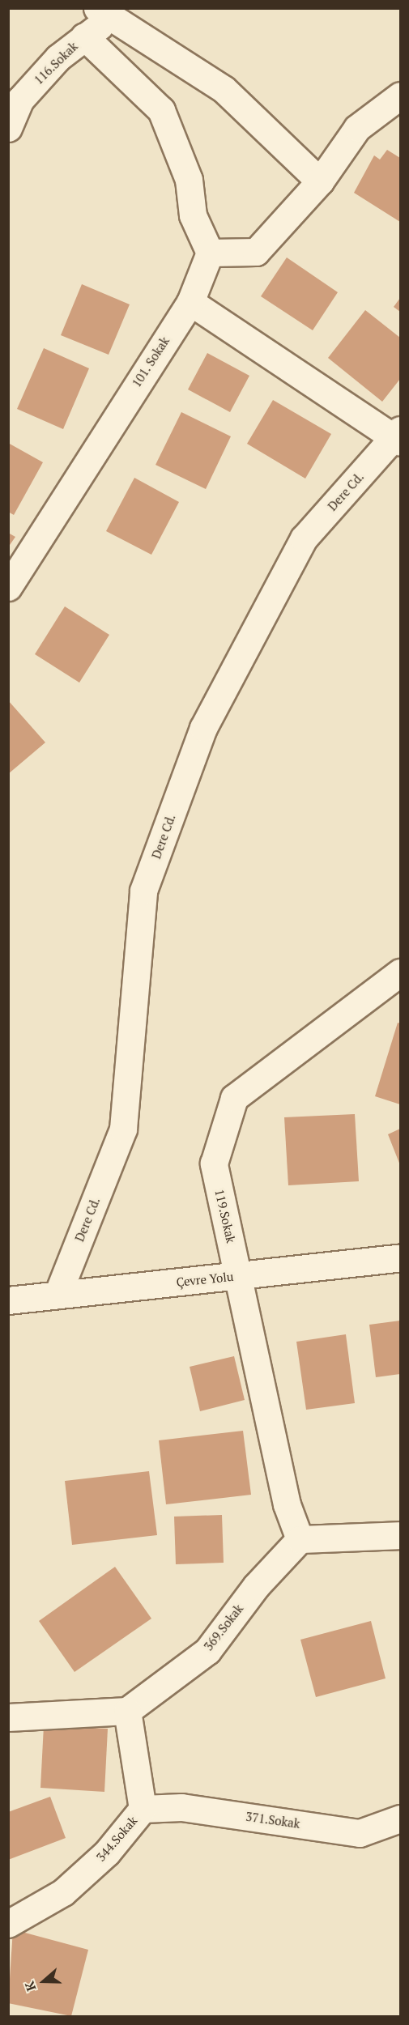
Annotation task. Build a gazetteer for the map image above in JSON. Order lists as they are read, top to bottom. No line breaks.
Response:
{"streets":{"street":["116.Sokak","101. Sokak","Dere Cd.","119.Sokak","Çevre Yolu","369.Sokak","371.Sokak","344.Sokak"]},"crossings":[["Dere Cd.","Çevre Yolu"],["119.Sokak","Çevre Yolu"],["119.Sokak","369.Sokak"],["369.Sokak","344.Sokak"],["371.Sokak","344.Sokak"]],"north":"left"}
